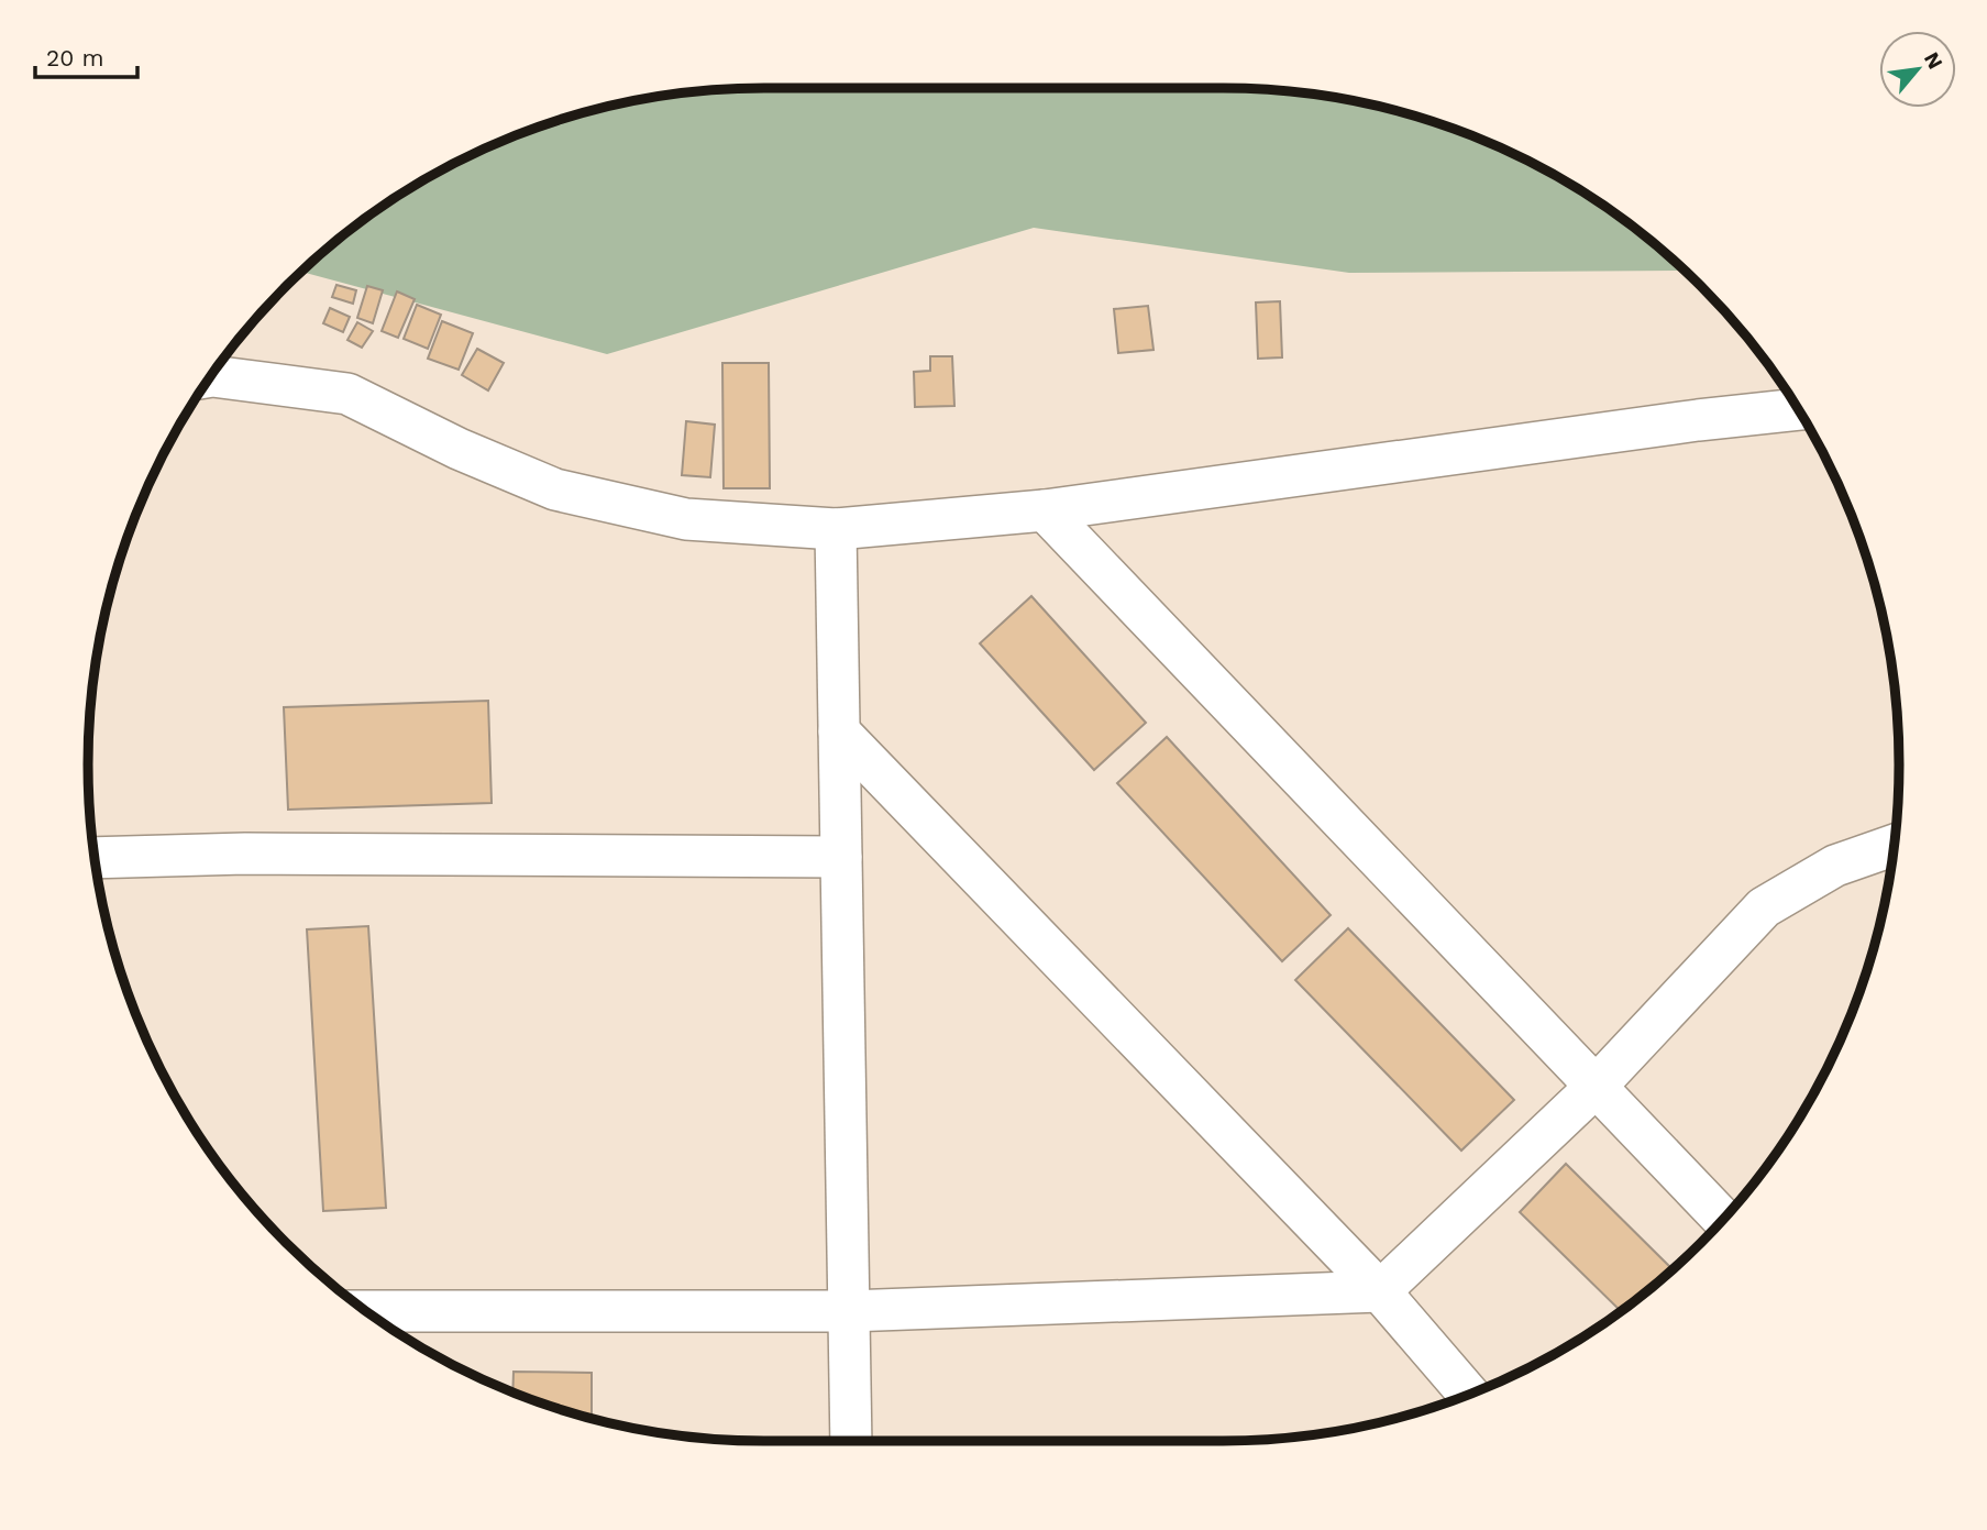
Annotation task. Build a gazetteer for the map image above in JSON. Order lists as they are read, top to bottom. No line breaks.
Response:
{"scale_bar":"20 m","north":"top right"}
